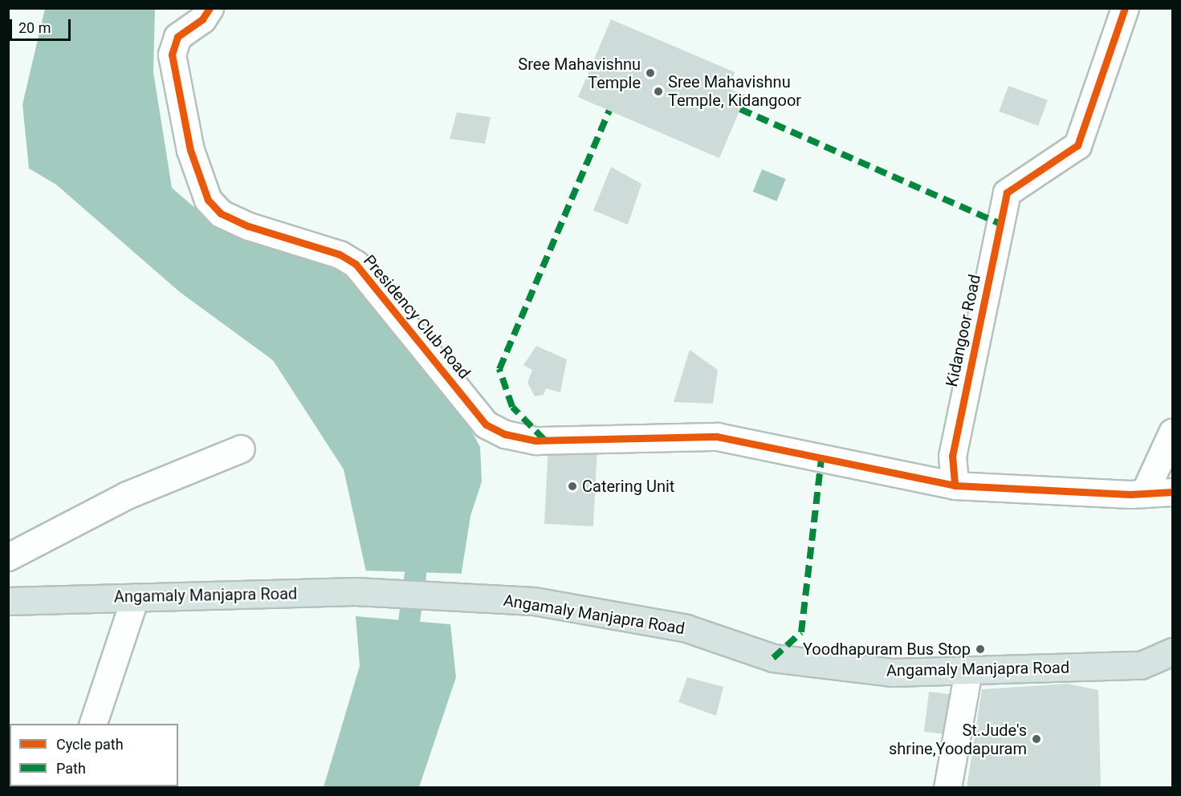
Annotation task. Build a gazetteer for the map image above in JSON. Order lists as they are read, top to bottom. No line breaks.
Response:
{"streets":{"main road":["Angamaly Manjapra Road"],"street":["Presidency Club Road","Kidangoor Road"]},"crossings":[["Presidency Club Road","Kidangoor Road"]],"places":["Sree Mahavishnu Temple","Sree Mahavishnu Temple, Kidangoor","Catering Unit","Yoodhapuram Bus Stop","St.Jude's shrine,Yoodapuram"],"legend":["Cycle path","Path"],"scale_bar":"20 m"}
